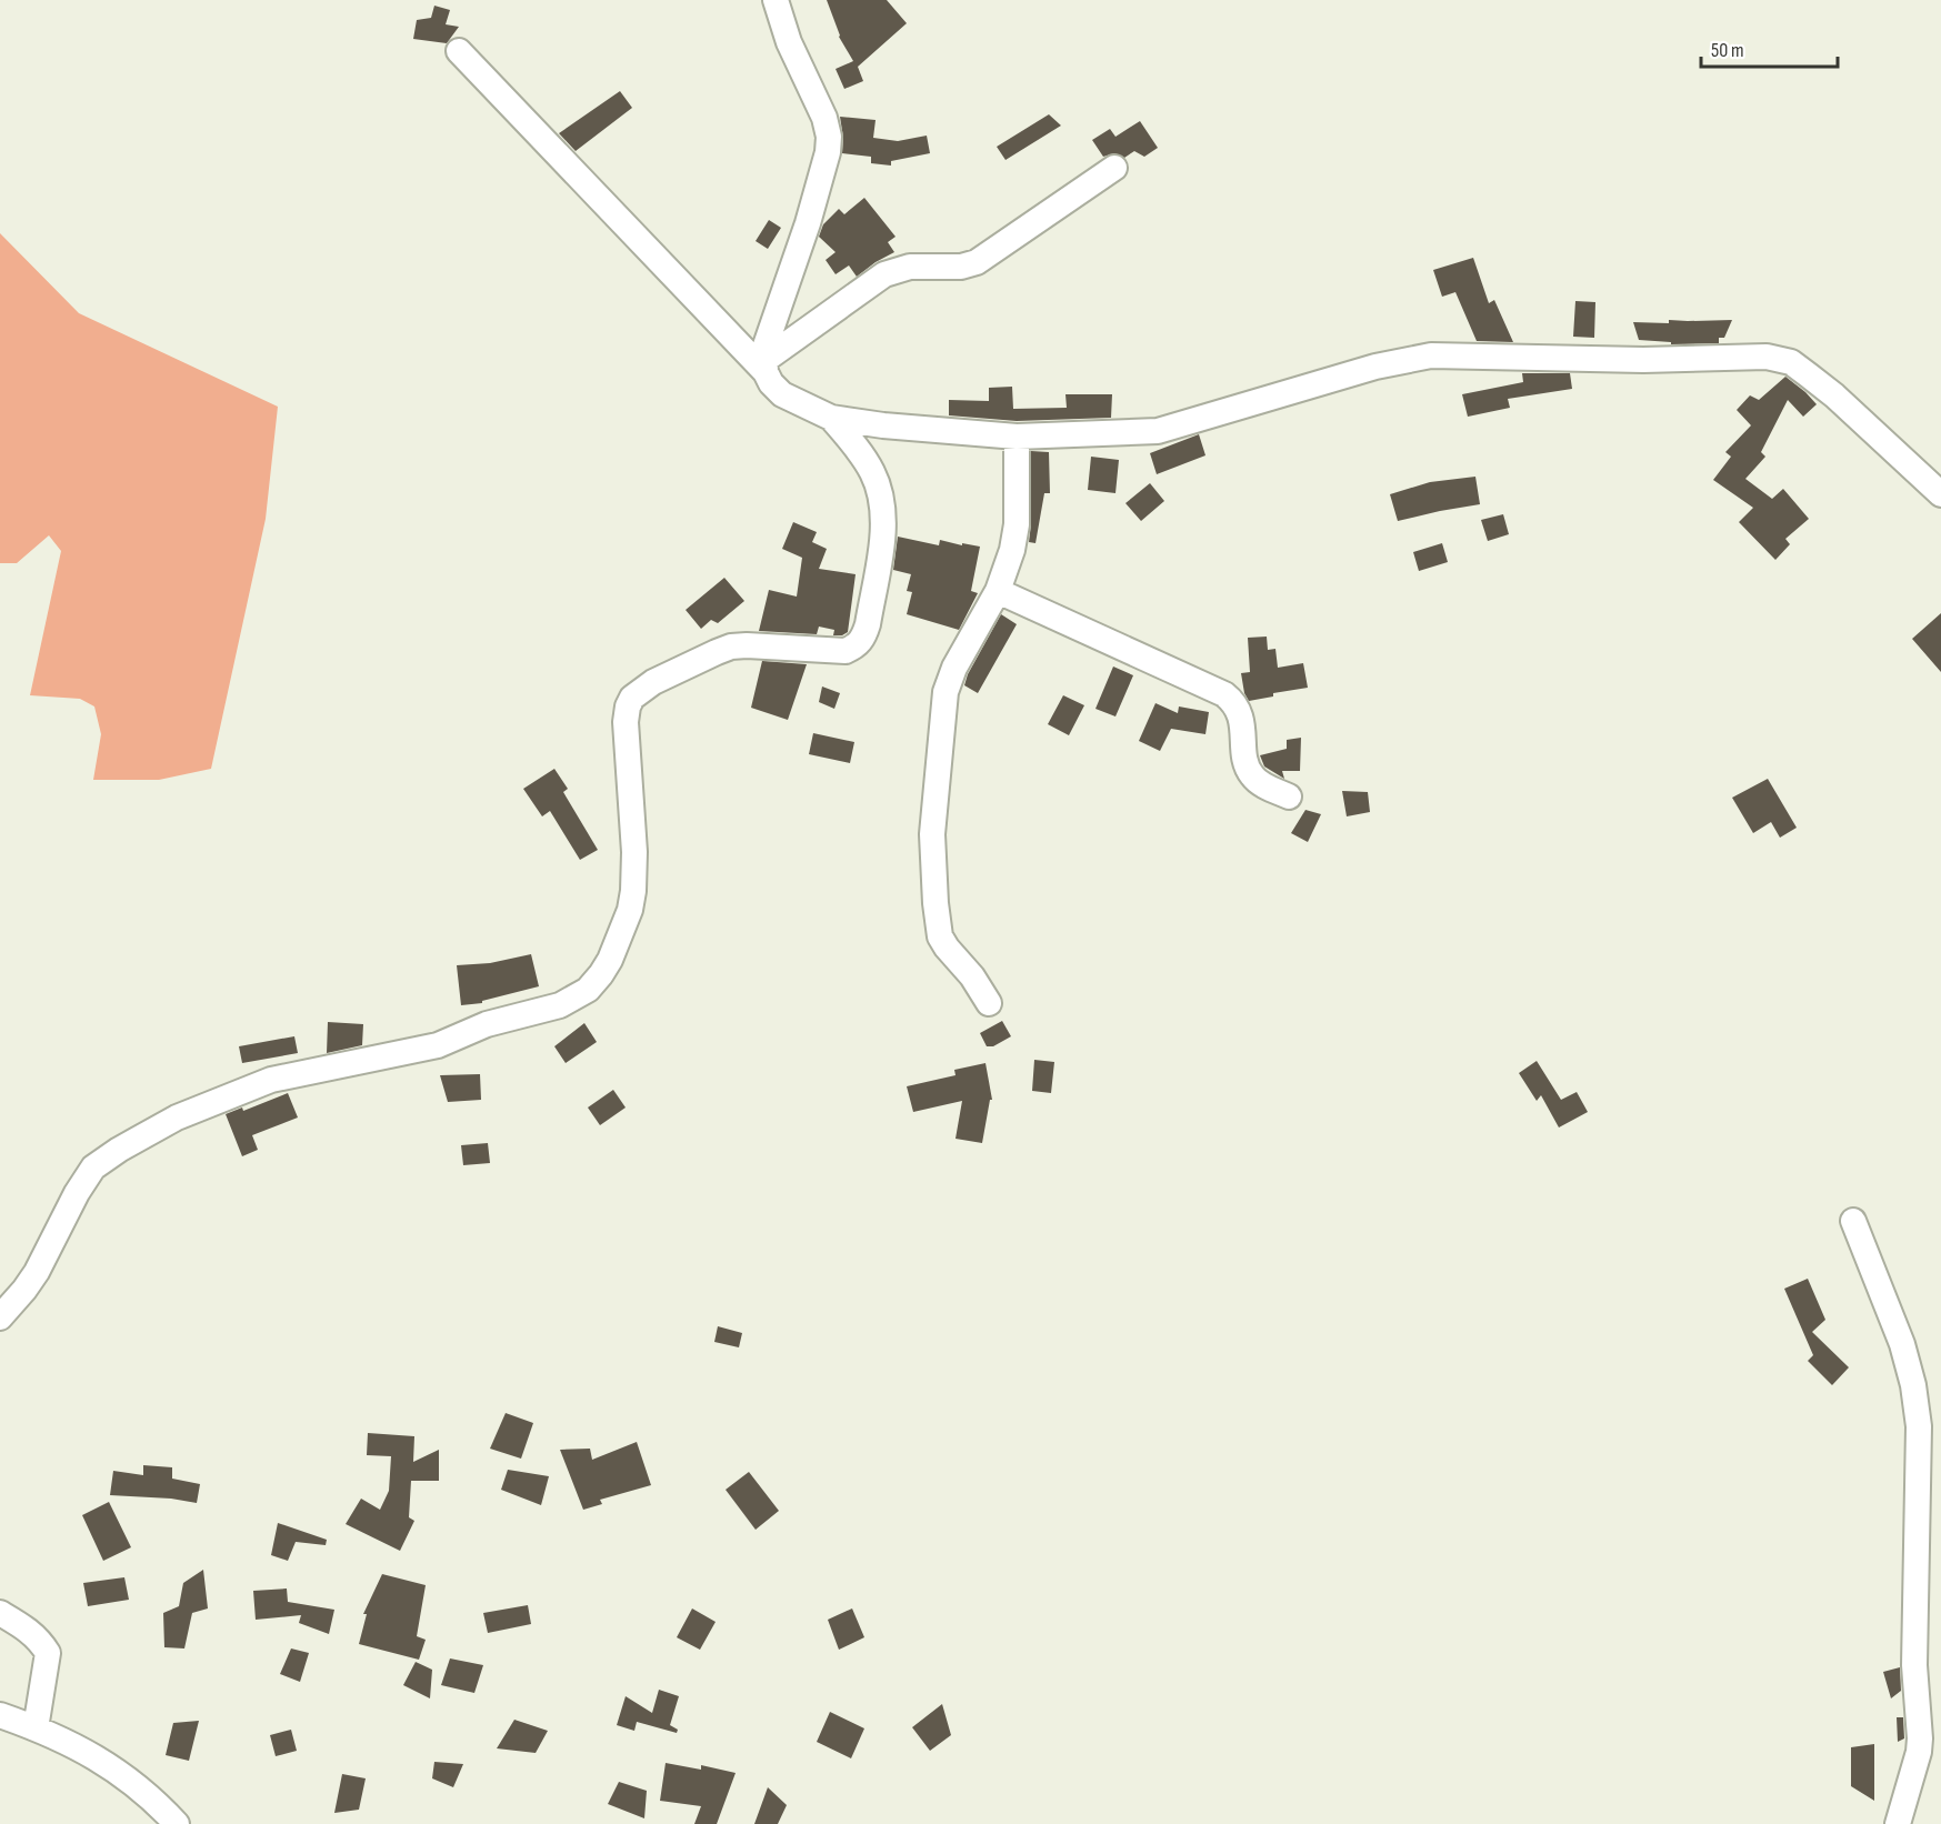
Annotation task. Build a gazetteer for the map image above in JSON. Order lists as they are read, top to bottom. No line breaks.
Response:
{"scale_bar":"50 m"}
